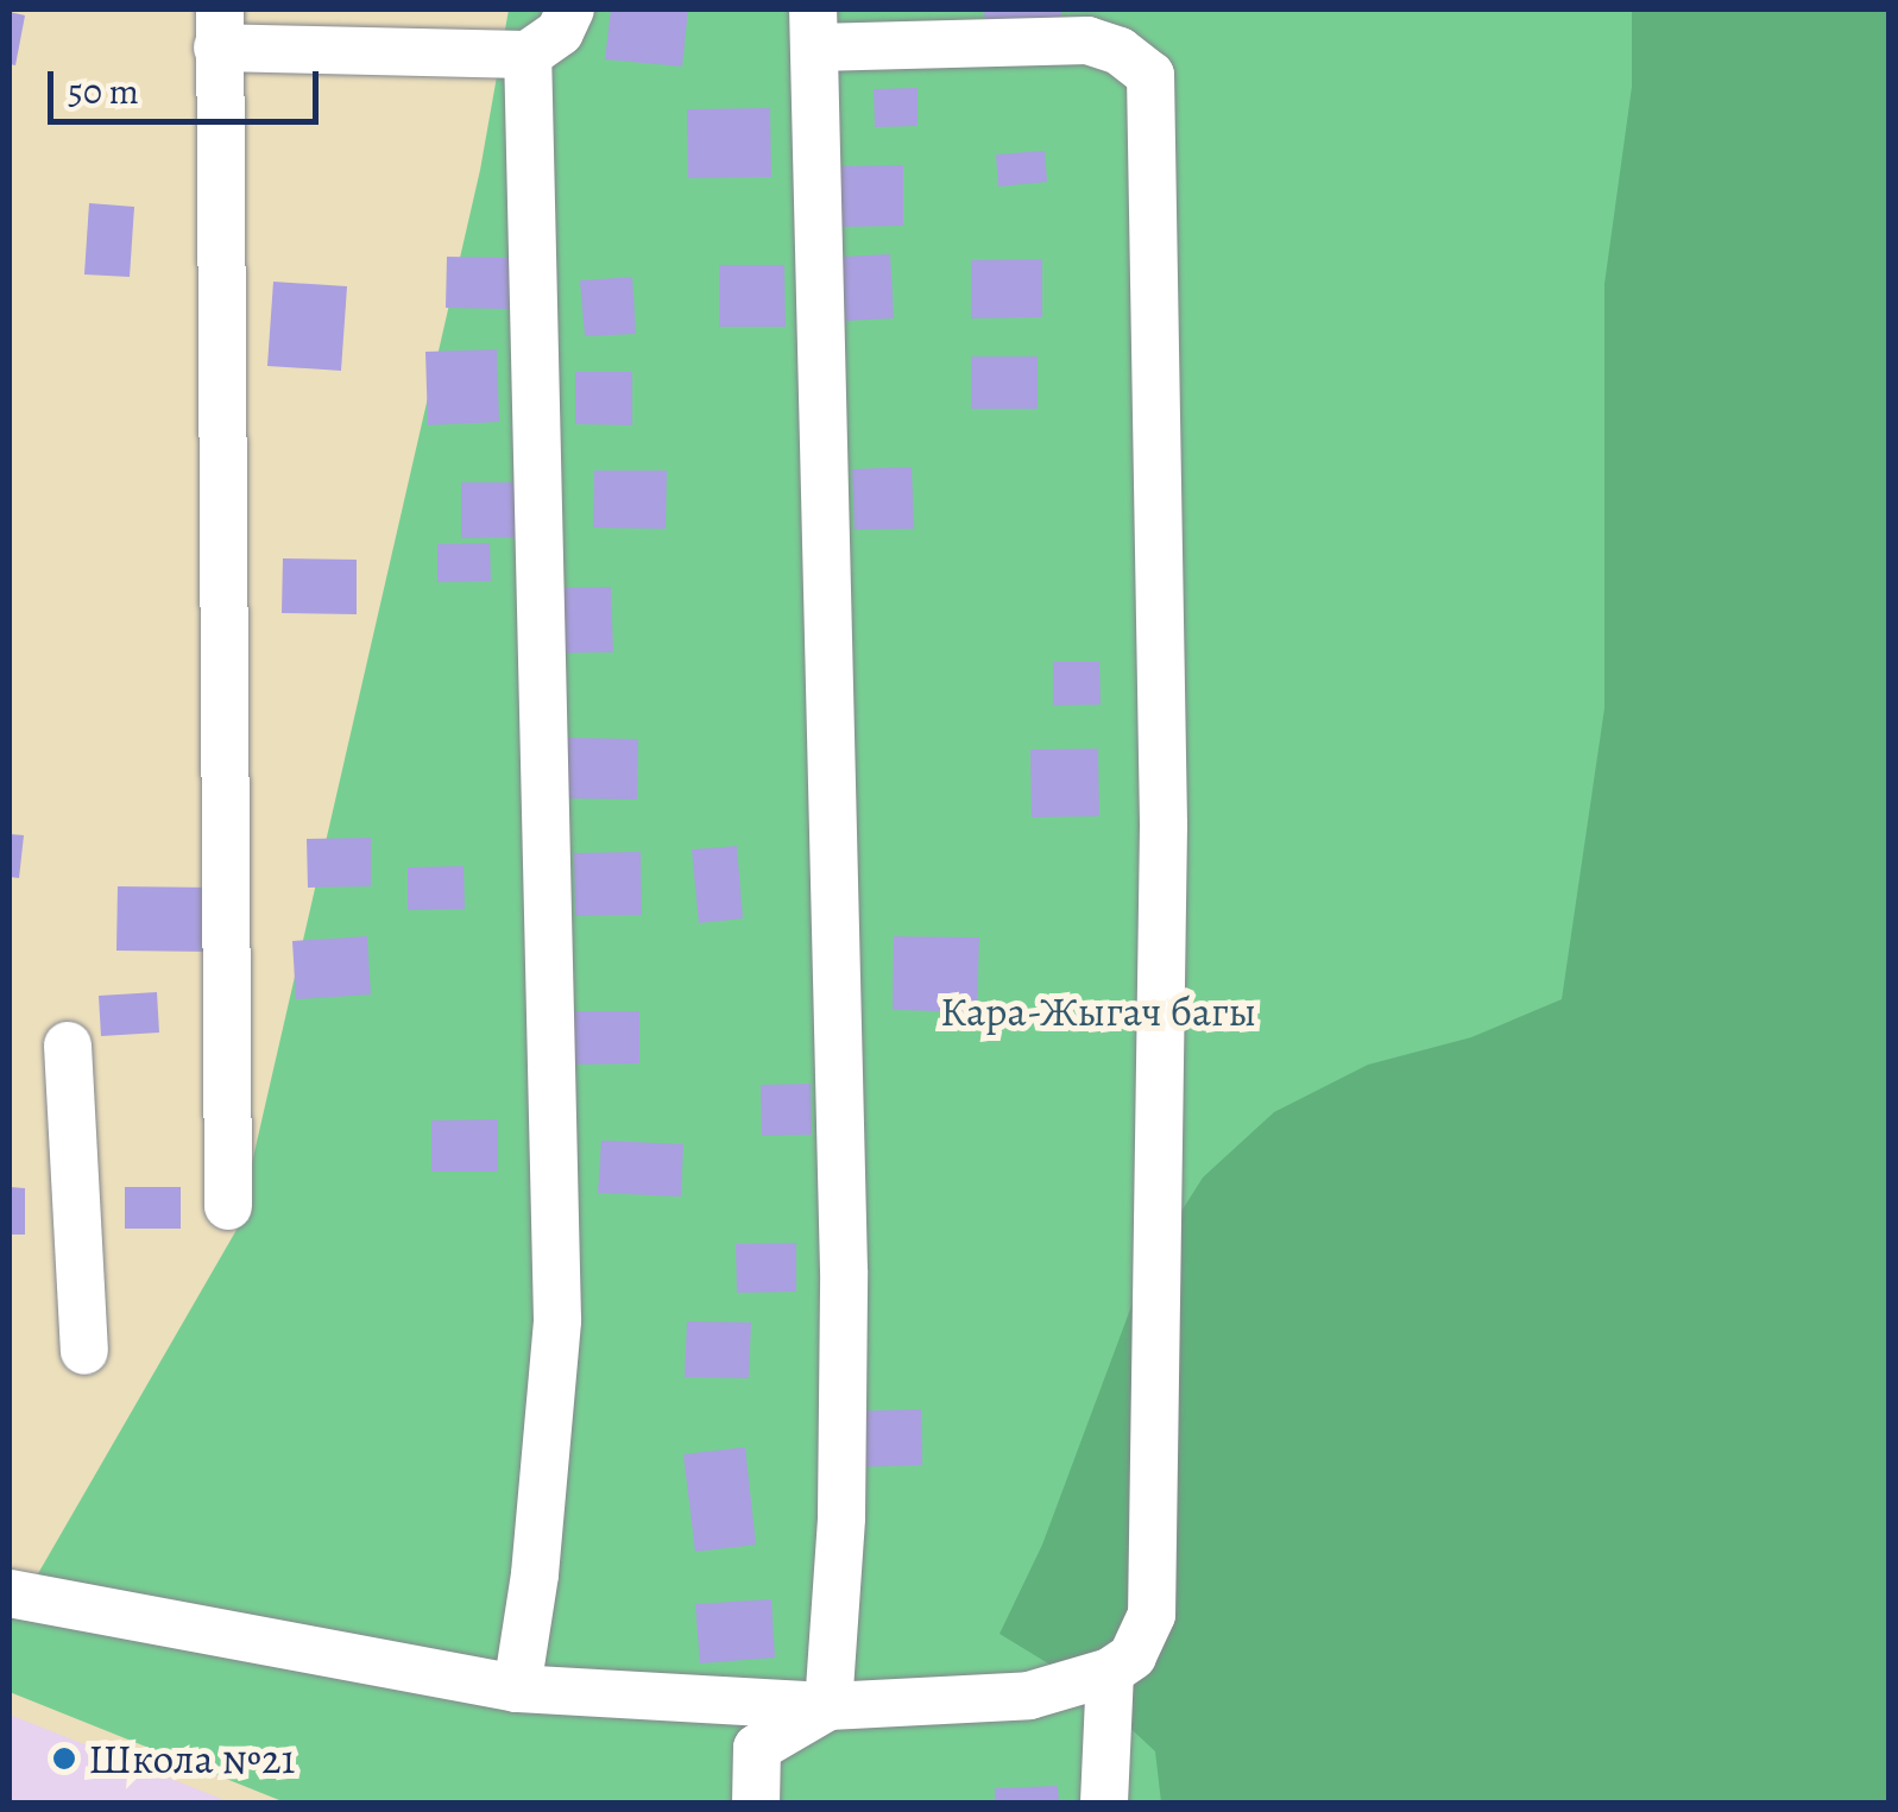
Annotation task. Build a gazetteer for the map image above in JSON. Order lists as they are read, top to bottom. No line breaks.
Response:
{"parks":["Кара-Жыгач багы"],"places":["Школа №21"],"scale_bar":"50 m"}
